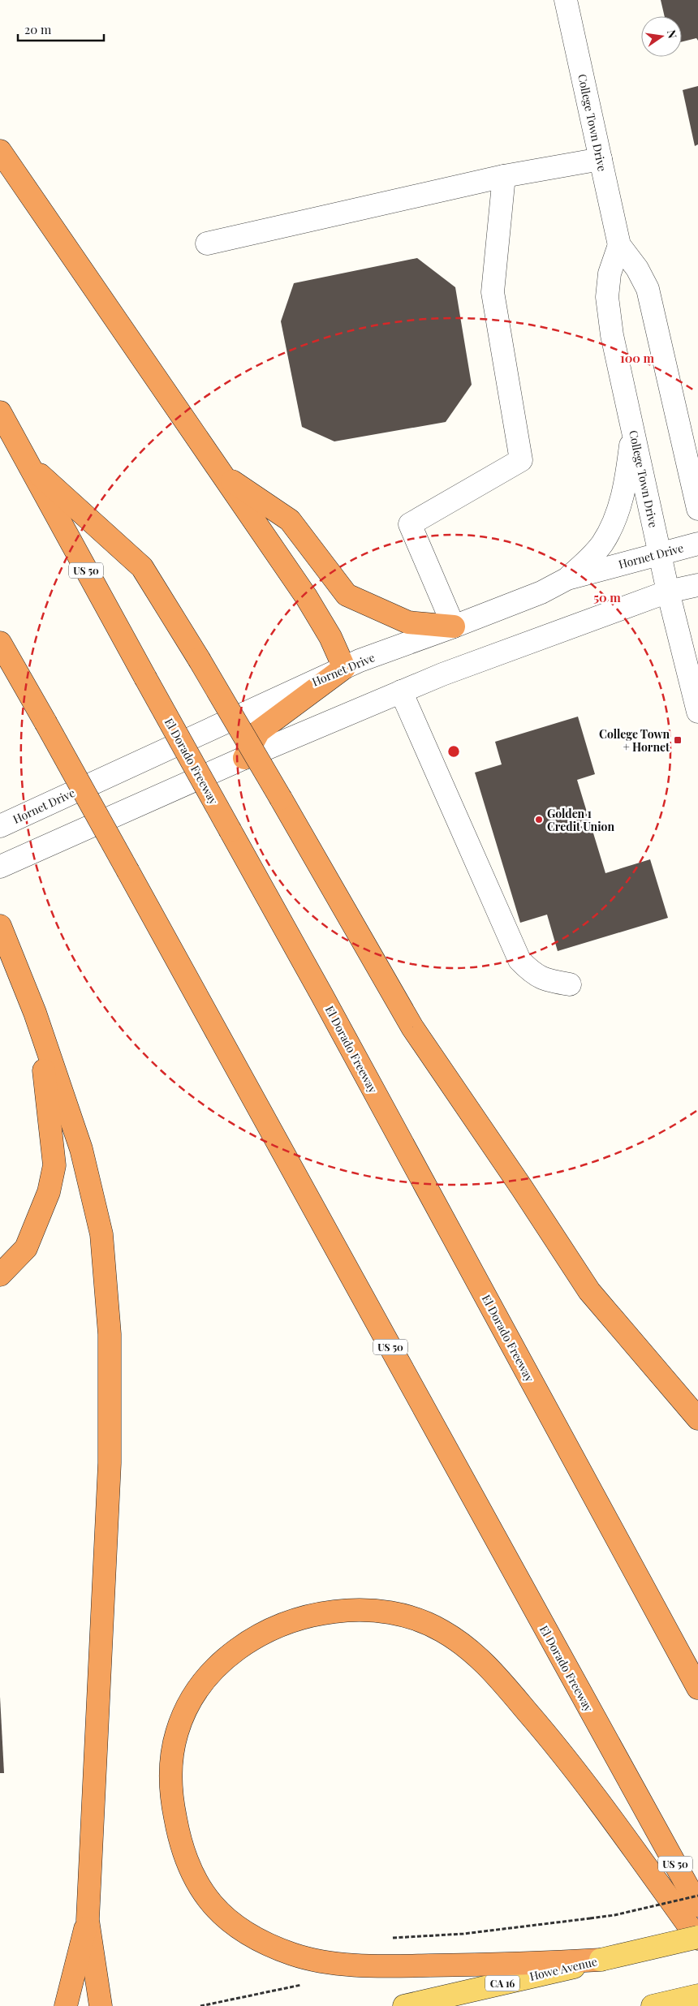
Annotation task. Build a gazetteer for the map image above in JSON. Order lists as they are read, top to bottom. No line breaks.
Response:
{"streets":{"highway":["US 50","El Dorado Freeway"],"main road":["Howe Avenue","CA 16"],"street":["College Town Drive","Hornet Drive"]},"crossings":[["College Town Drive","Hornet Drive"]],"places":{"transit":["College Town + Hornet"],"other":["Golden 1 Credit Union"]},"scale_bar":"20 m","north":"right","rings":["100 m","50 m"]}
